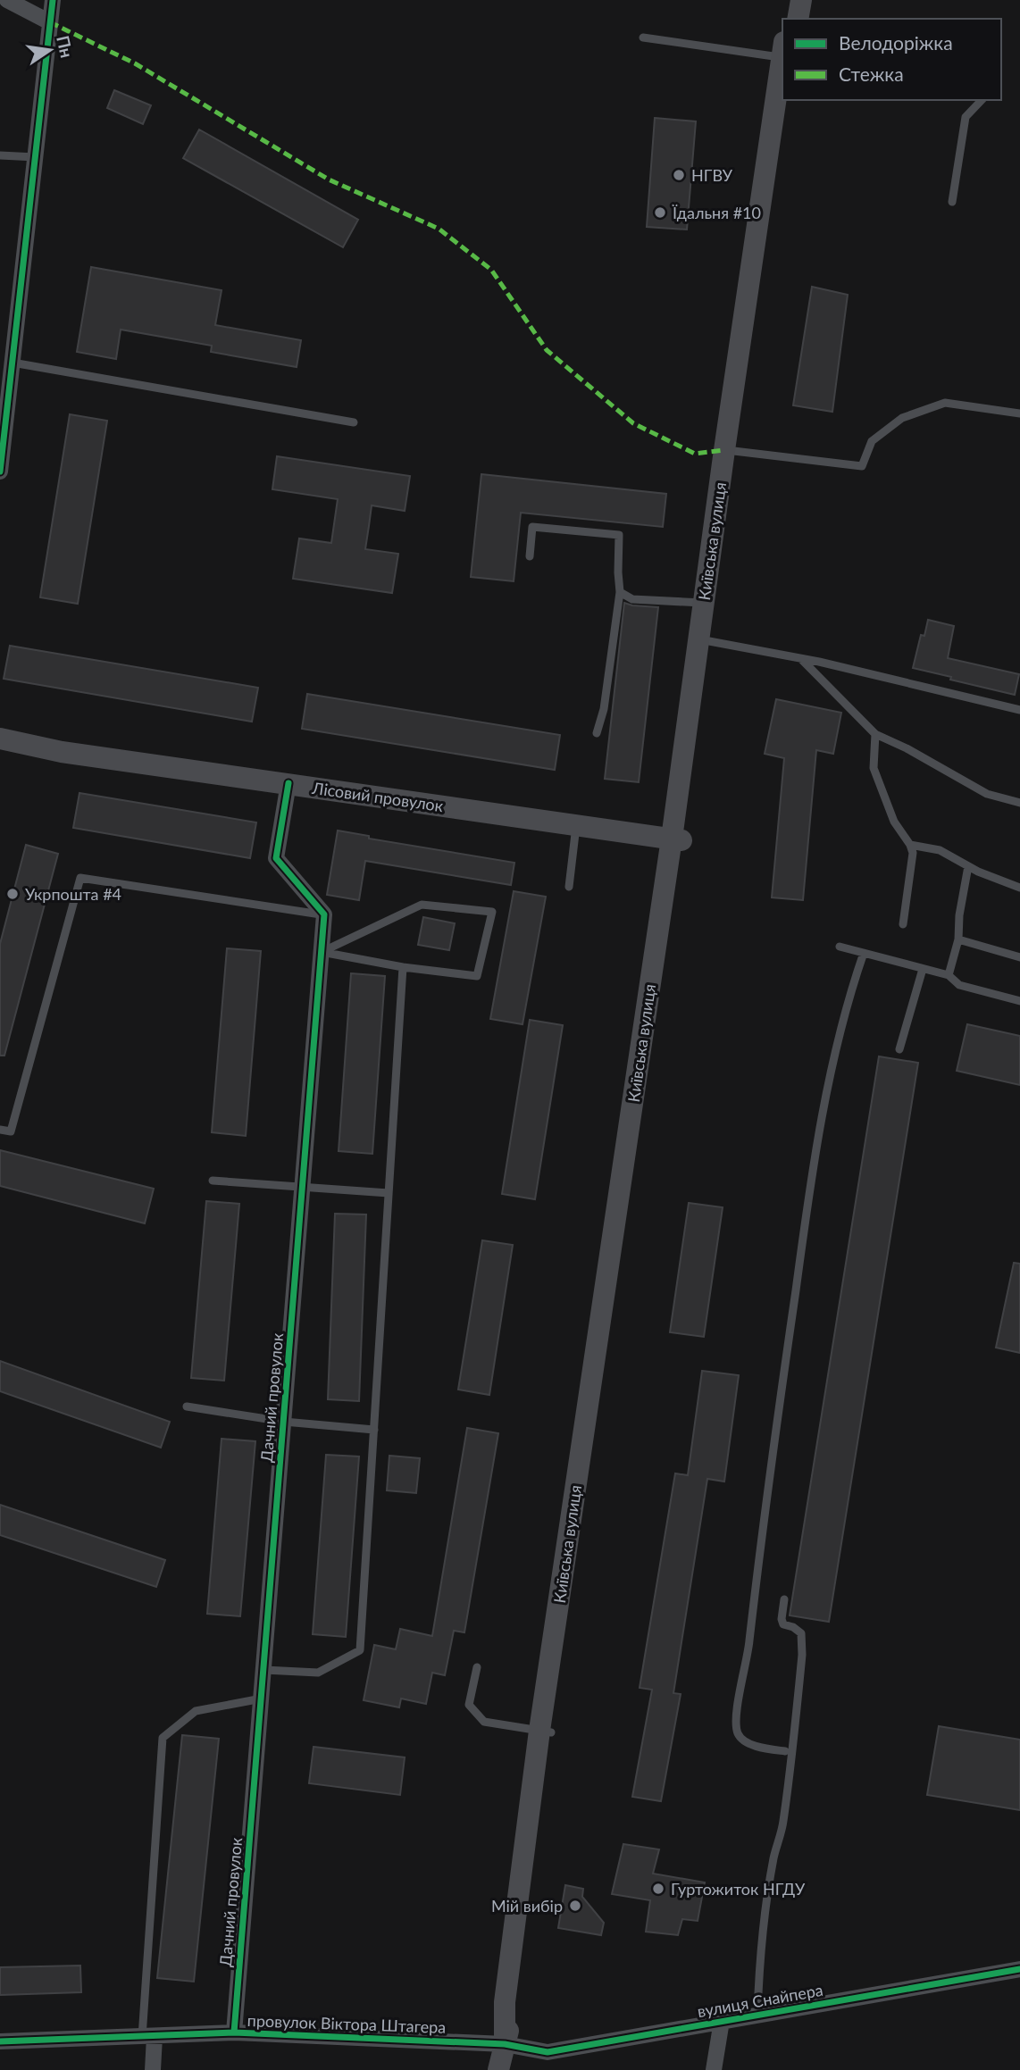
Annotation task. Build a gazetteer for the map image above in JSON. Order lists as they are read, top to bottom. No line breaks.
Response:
{"streets":{"main road":["Київська вулиця","Лісовий провулок"],"street":["Дачний провулок","вулиця Снайпера","провулок Віктора Штагера"]},"crossings":[["Київська вулиця","Лісовий провулок"],["Київська вулиця","вулиця Снайпера"],["Київська вулиця","провулок Віктора Штагера"],["Дачний провулок","провулок Віктора Штагера"],["вулиця Снайпера","провулок Віктора Штагера"]],"places":["НГВУ","Їдальня #10","Укрпошта #4","Гуртожиток НГДУ","Мій вибір"],"legend":["Велодоріжка","Стежка"],"north":"right"}
